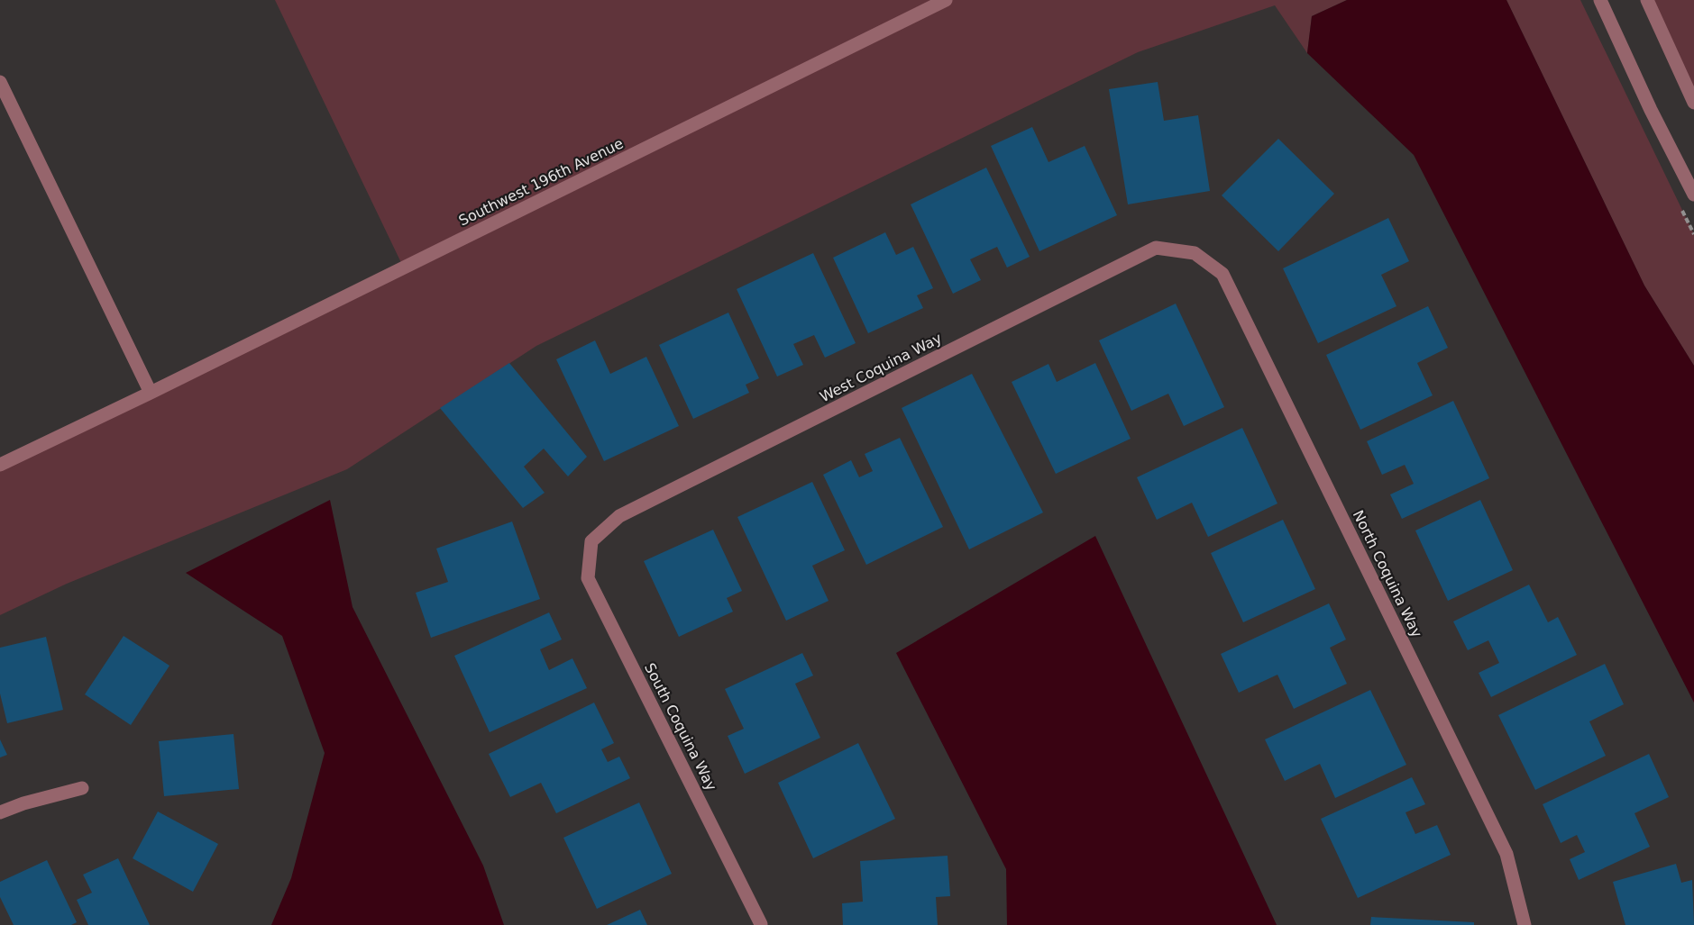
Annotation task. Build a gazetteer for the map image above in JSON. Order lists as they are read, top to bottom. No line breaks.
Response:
{"streets":{"street":["Southwest 196th Avenue","West Coquina Way","North Coquina Way","South Coquina Way"]},"crossings":[["West Coquina Way","North Coquina Way"],["West Coquina Way","South Coquina Way"]]}
